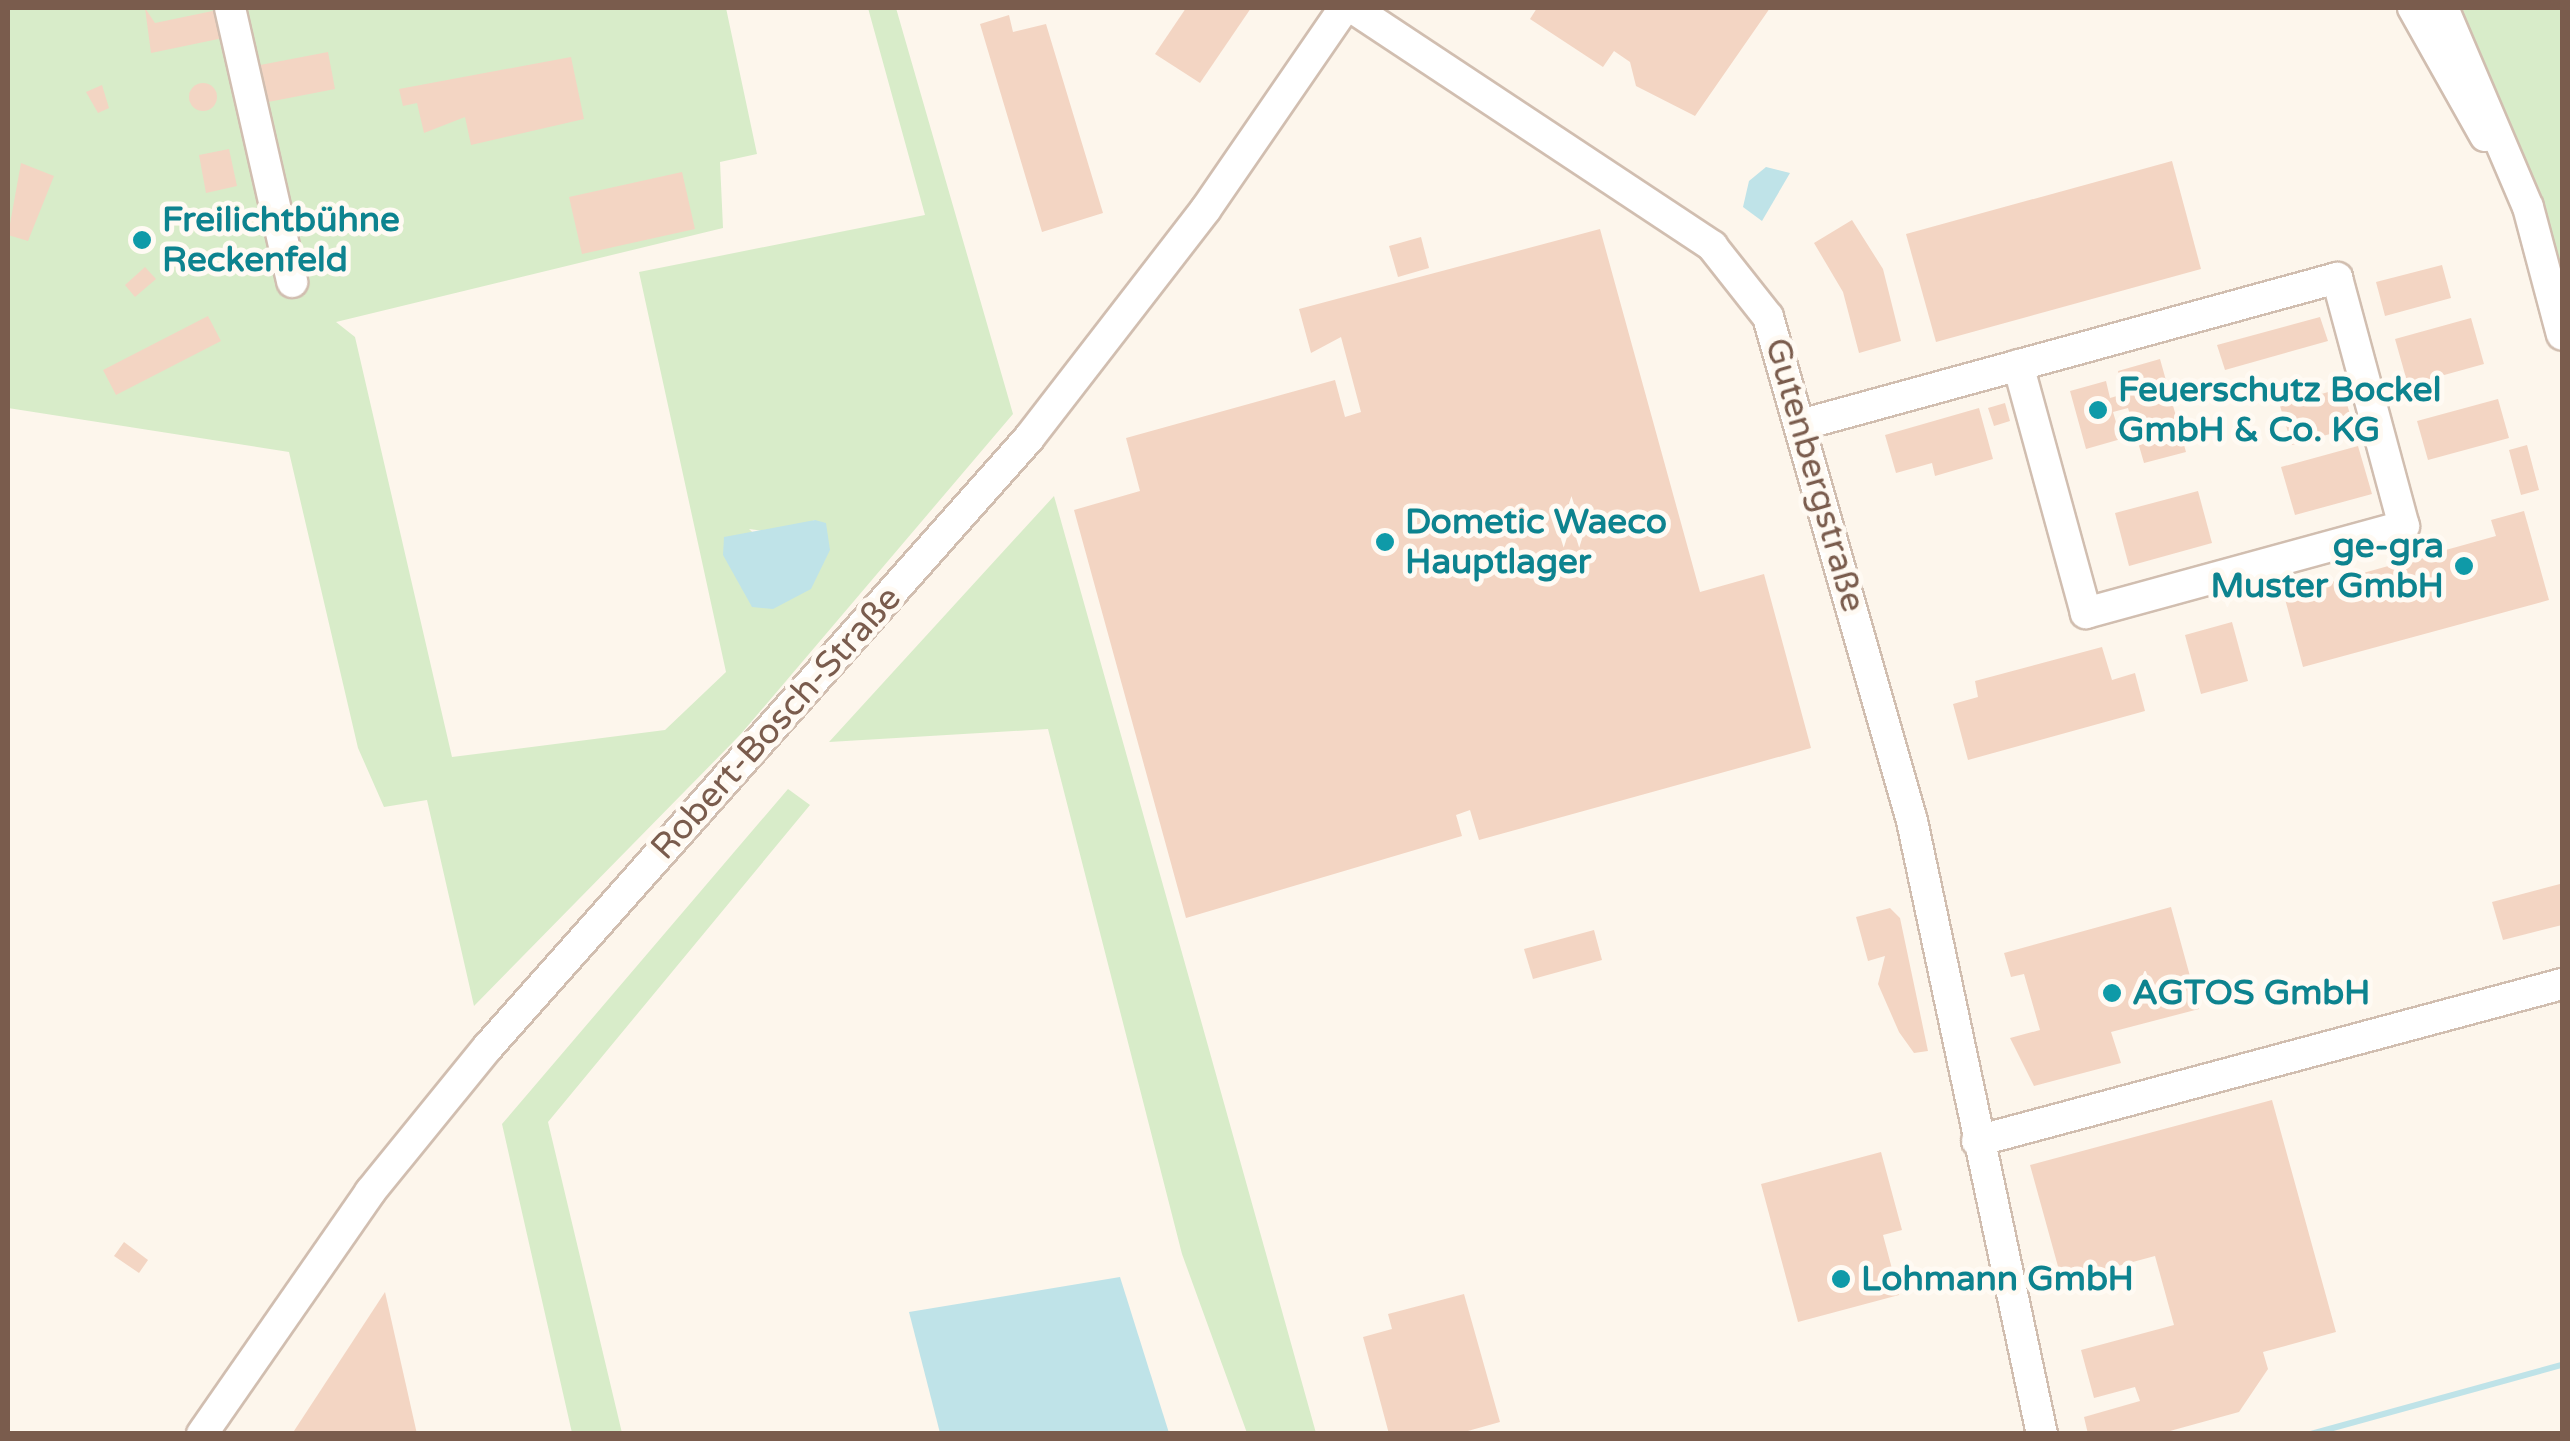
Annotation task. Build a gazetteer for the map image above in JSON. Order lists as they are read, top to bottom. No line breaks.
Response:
{"streets":{"street":["Gutenbergstraße","Robert-Bosch-Straße"]},"places":["Freilichtbühne Reckenfeld","Feuerschutz Bockel GmbH & Co. KG","Dometic Waeco Hauptlager","ge-gra Muster GmbH","AGTOS GmbH","Lohmann GmbH"]}
